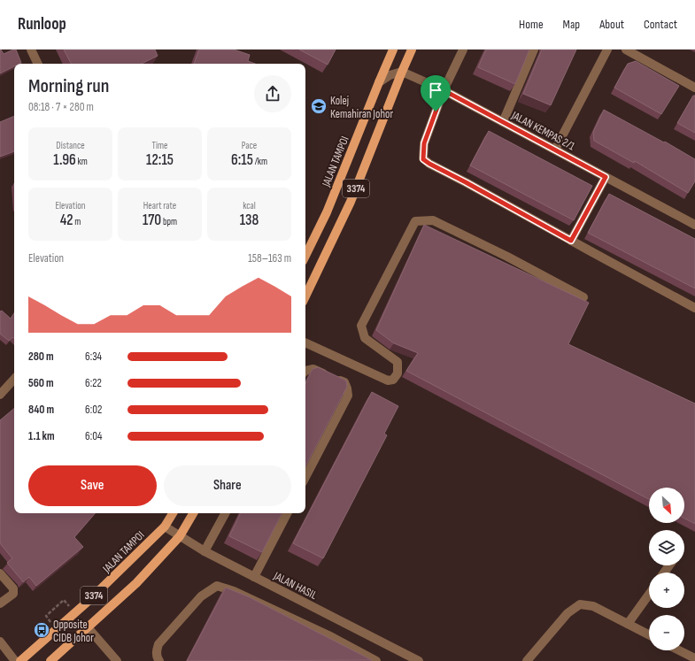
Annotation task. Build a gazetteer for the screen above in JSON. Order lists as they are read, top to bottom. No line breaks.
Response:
{"streets":{"main road":["JALAN TAMPOI","3374"],"street":["JALAN KEMPAS 2/1","JALAN HASIL"]},"crossings":[["JALAN KEMPAS 2/1","3374"],["JALAN TAMPOI","JALAN HASIL"],["3374","JALAN HASIL"]],"places":{"school or university":["Kolej Kemahiran Johor"],"bus stop":["Opposite CIDB Johor"]},"north":"bottom right","page":{"header":"Runloop","nav":["Home","Map","About","Contact"],"heading":["Morning run","08:18 · 7 × 280 m"],"stats":[["Distance","1.96 km"],["Time","12:15"],["Pace","6:15 /km"],["Elevation","42 m"],["Heart rate","170 bpm"],["kcal","138"]],"chart":["Elevation","158–163 m"],"list":[{"name":"280 m","note":"6:34"},{"name":"560 m","note":"6:22"},{"name":"840 m","note":"6:02"},{"name":"1.1 km","note":"6:04"}],"buttons":["Save","Share"],"map_buttons":["+","−"]}}
